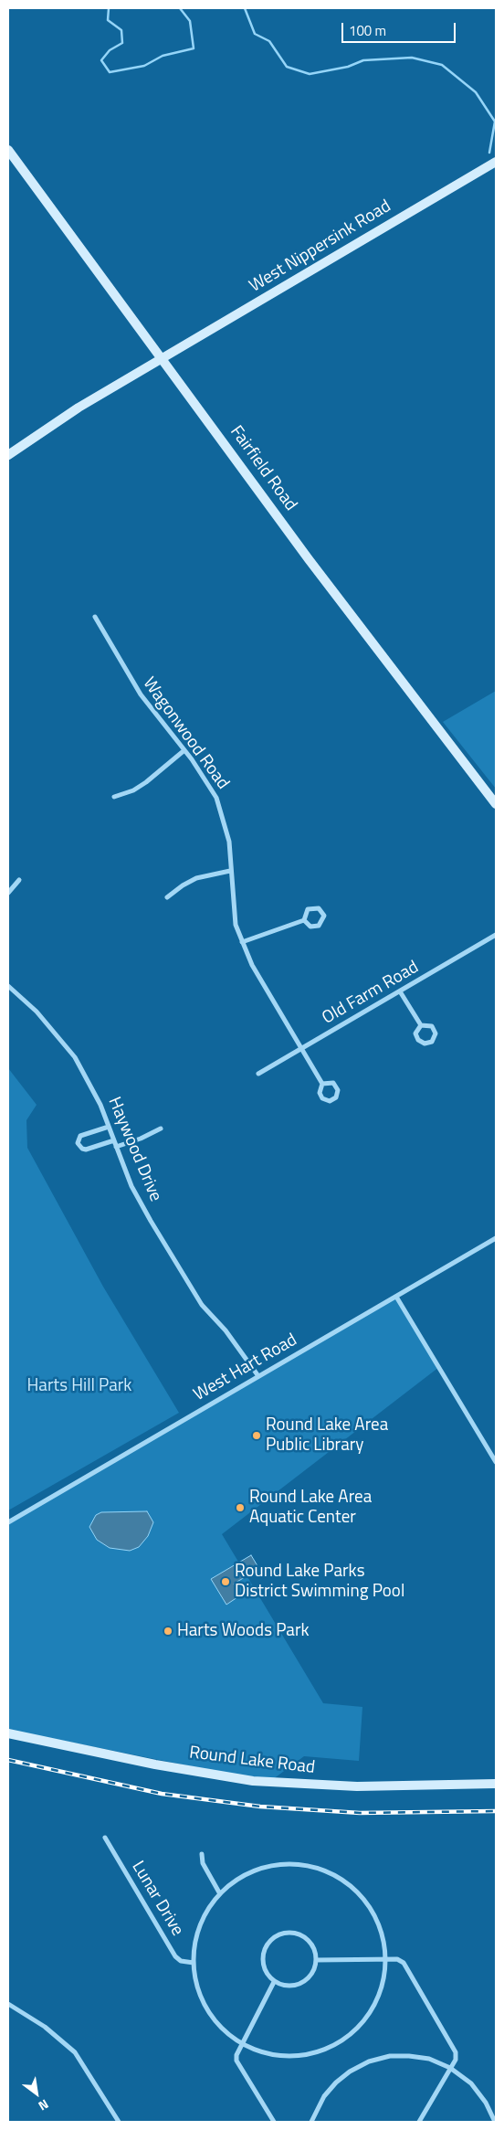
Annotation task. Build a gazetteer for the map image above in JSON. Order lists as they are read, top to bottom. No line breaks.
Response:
{"streets":{"street":["West Nippersink Road","Fairfield Road","Wagonwood Road","Old Farm Road","Haywood Drive","West Hart Road","Round Lake Road","Lunar Drive"]},"crossings":[["West Nippersink Road","Fairfield Road"],["Wagonwood Road","Old Farm Road"],["Haywood Drive","West Hart Road"]],"parks":["Harts Hill Park"],"places":["Round Lake Area Public Library","Round Lake Area Aquatic Center","Round Lake Parks District Swimming Pool","Harts Woods Park"],"scale_bar":"100 m","north":"bottom right"}
